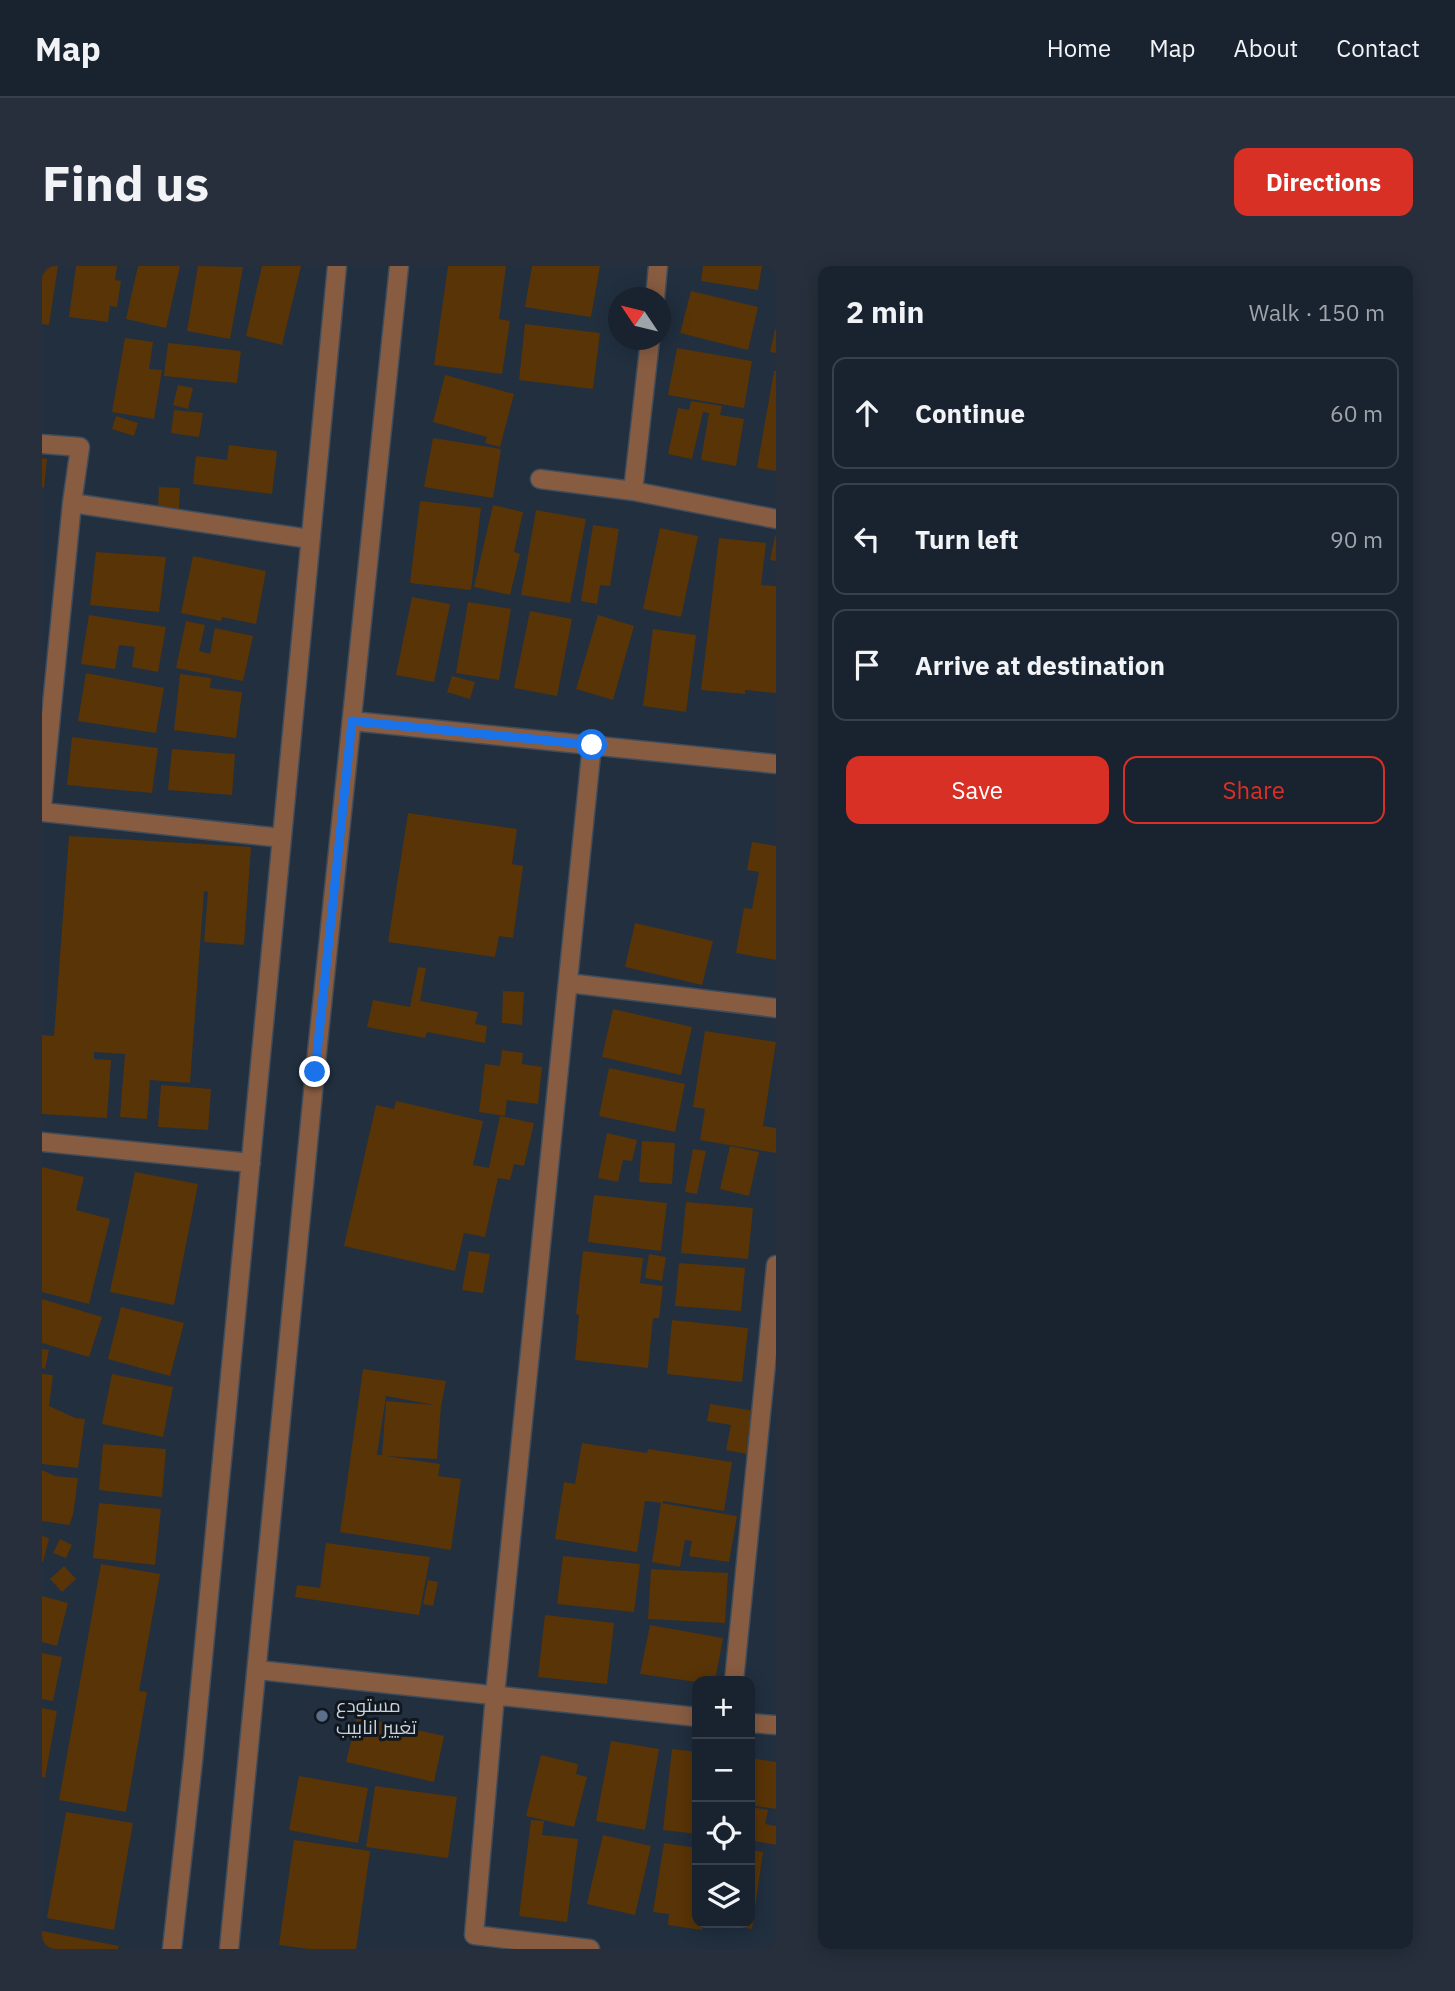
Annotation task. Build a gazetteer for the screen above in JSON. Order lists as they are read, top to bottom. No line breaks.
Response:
{"places":["مستودع تغيير انابيب"],"north":"top left","page":{"header":"Map","nav":["Home","Map","About","Contact"],"buttons":["Directions",["Save","Share"]],"title":"Find us","heading":["2 min","Walk · 150 m"],"list":[["Continue","60 m"],["Turn left","90 m"],"Arrive at destination"],"map_buttons":["+","−"]}}
